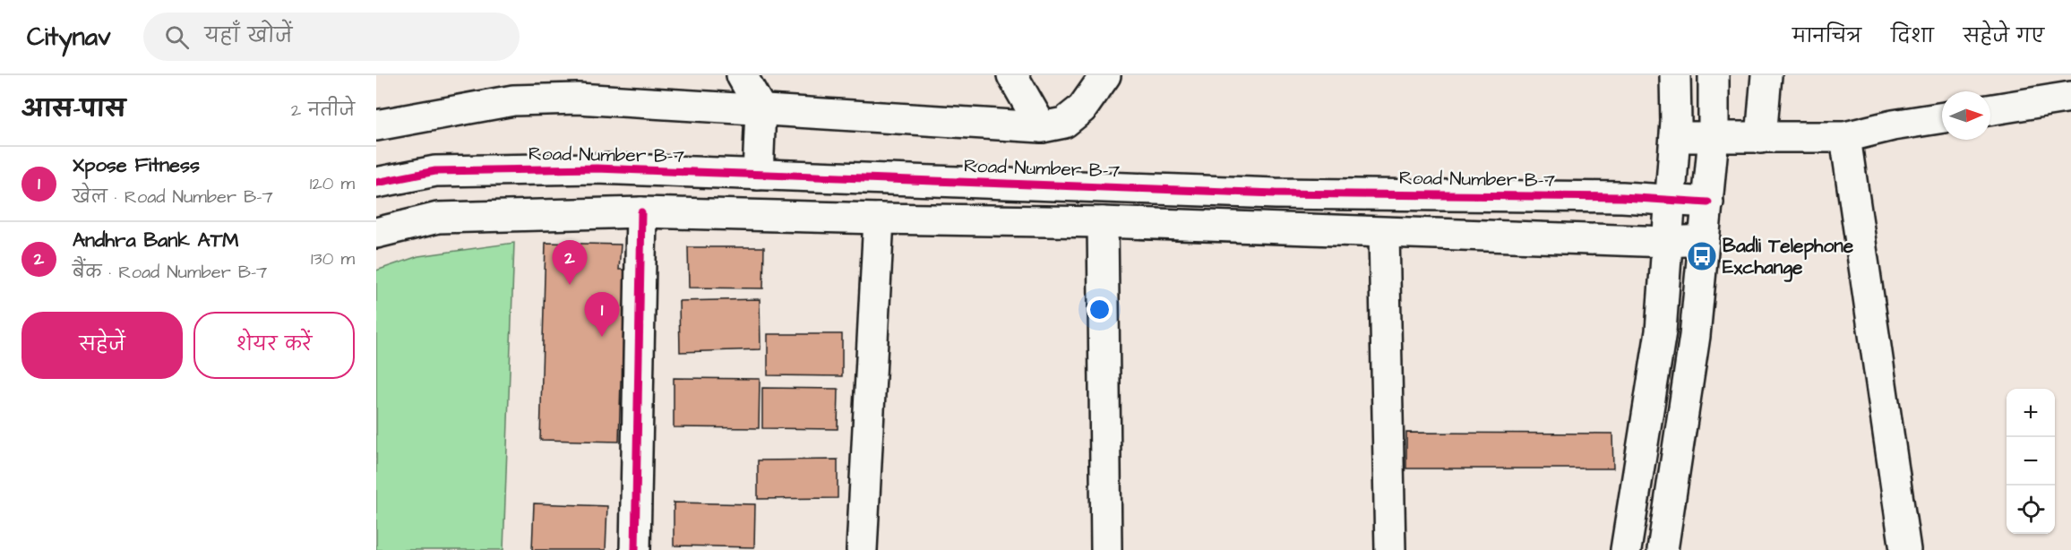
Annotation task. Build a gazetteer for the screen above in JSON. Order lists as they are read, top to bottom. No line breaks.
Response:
{"streets":{"street":["Road Number B-7"]},"places":{"bus stop":["Badli Telephone Exchange"]},"north":"right","page":{"header":"Citynav","search":"यहाँ खोजें","nav":["मानचित्र","दिशा","सहेजे गए"],"heading":["आस-पास","2 नतीजे"],"list":[{"mark":"1","name":"Xpose Fitness","note":"खेल · Road Number B-7","value":"120 m"},{"mark":"2","name":"Andhra Bank ATM","note":"बैंक · Road Number B-7","value":"130 m"}],"pins":["2","1"],"buttons":["सहेजें","शेयर करें"],"map_buttons":["+","−"]}}
